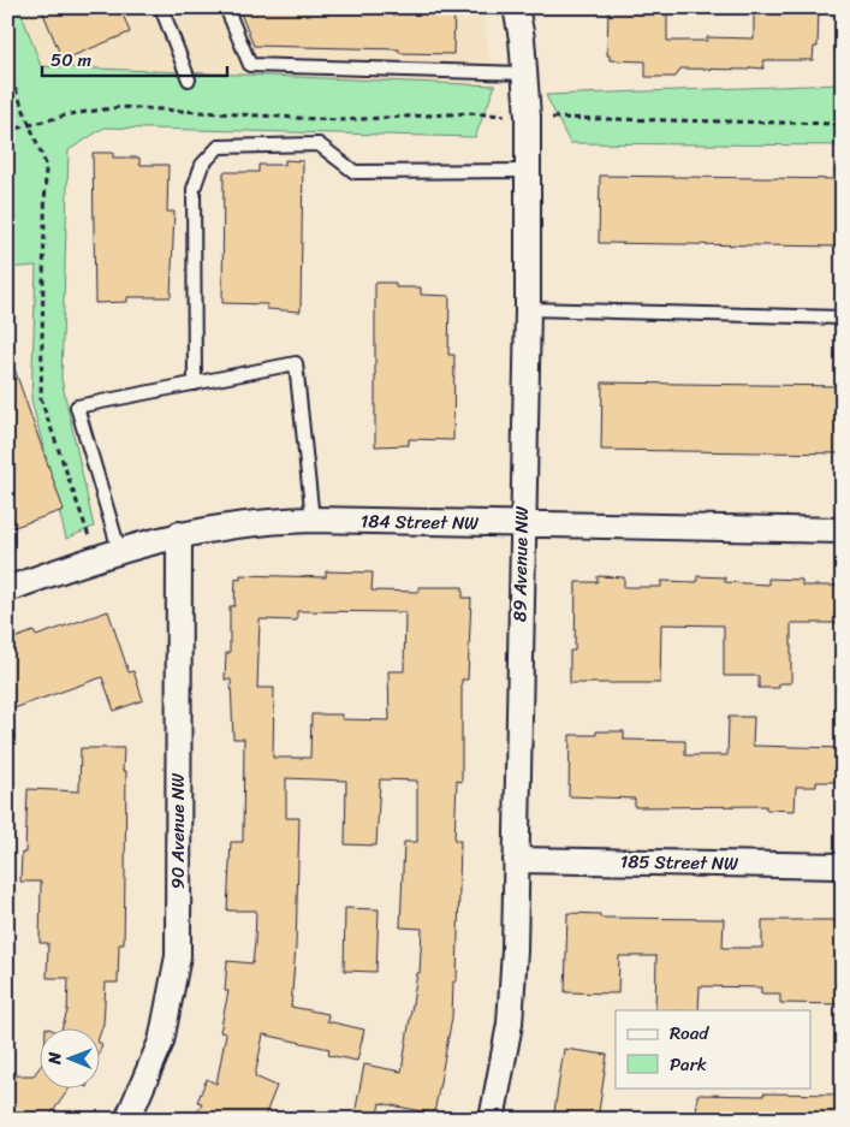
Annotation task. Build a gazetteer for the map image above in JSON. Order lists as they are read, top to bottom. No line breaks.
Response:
{"streets":{"street":["184 Street NW","89 Avenue NW","90 Avenue NW","185 Street NW"]},"crossings":[["184 Street NW","89 Avenue NW"],["184 Street NW","90 Avenue NW"],["89 Avenue NW","185 Street NW"]],"legend":["Road","Park"],"scale_bar":"50 m","north":"left"}
